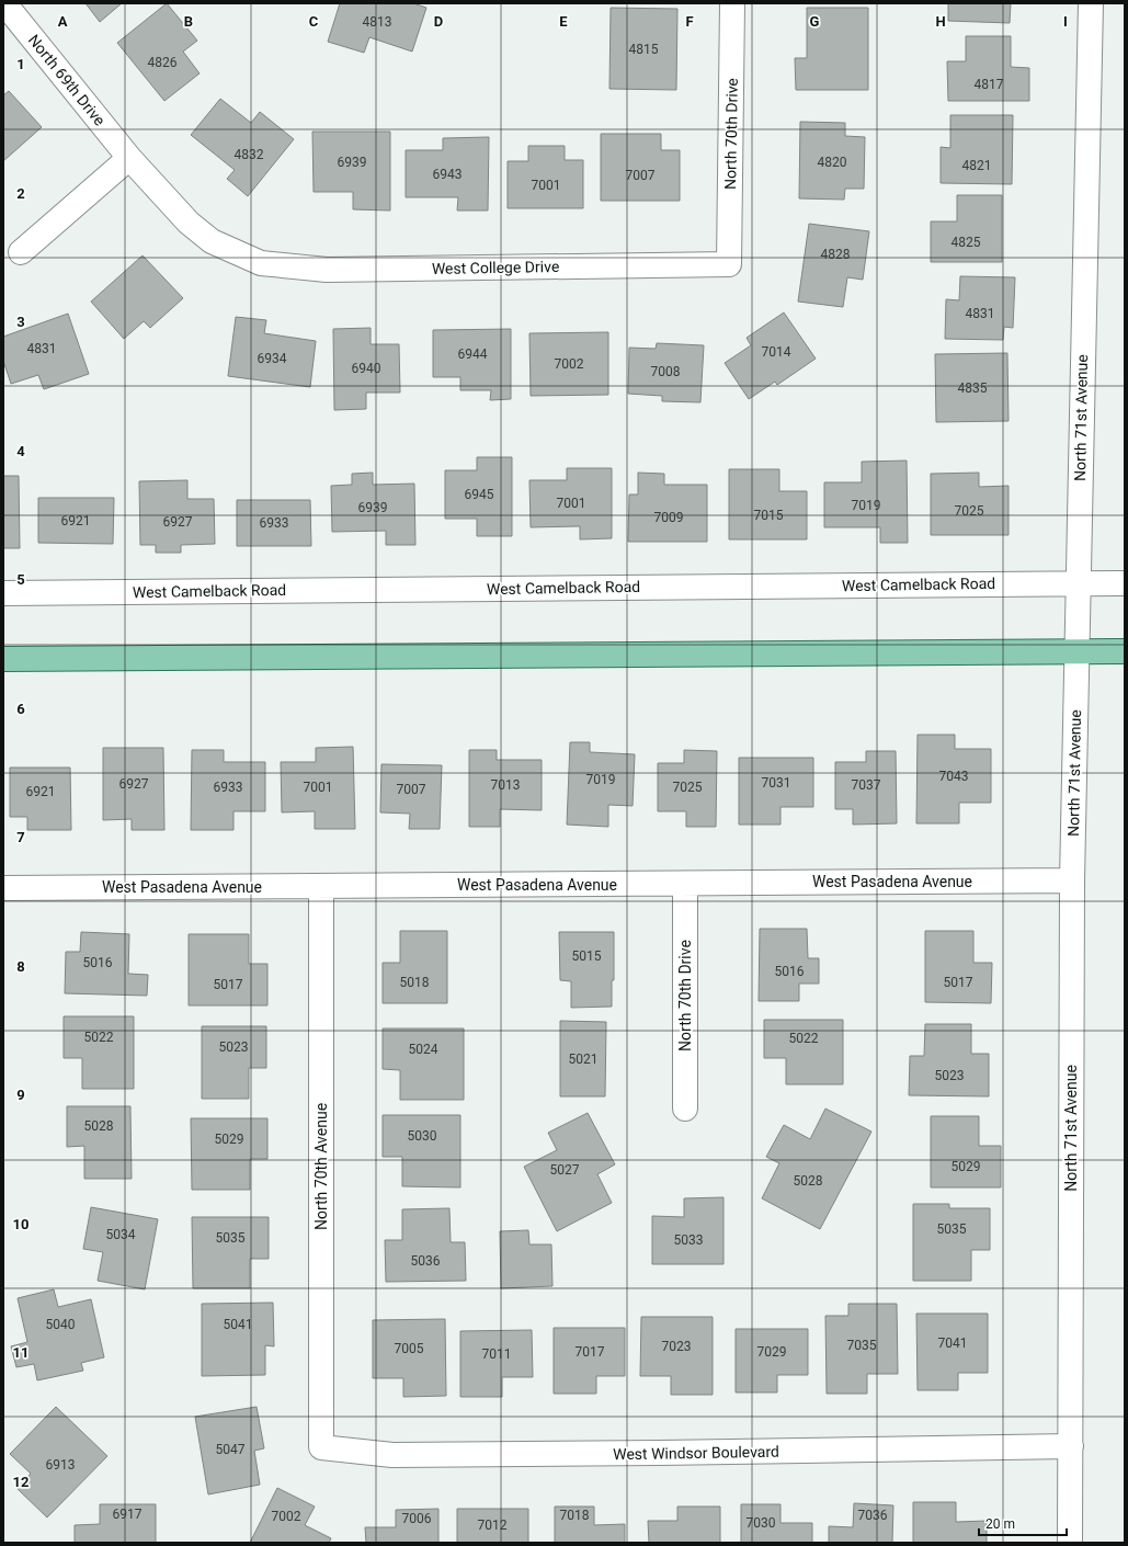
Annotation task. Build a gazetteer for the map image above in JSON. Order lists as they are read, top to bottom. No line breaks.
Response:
{"streets":{"street":["North 69th Drive","North 70th Drive","West College Drive","North 71st Avenue","West Camelback Road","West Pasadena Avenue","North 70th Avenue","West Windsor Boulevard"]},"crossings":[["North 69th Drive","West College Drive"],["North 70th Drive","West College Drive"],["North 70th Drive","West Pasadena Avenue"],["North 71st Avenue","West Camelback Road"],["North 71st Avenue","West Pasadena Avenue"],["North 71st Avenue","West Windsor Boulevard"],["West Pasadena Avenue","North 70th Avenue"],["North 70th Avenue","West Windsor Boulevard"]],"house_numbers":["4813","4815","4826","4817","4832","6939","4820","4821","6943","7007","7001","4825","4828","4831","4831","7014","6944","6934","7002","6940","7008","4835","6945","7001","7019","6939","7025","7015","7009","6921","6927","6933","7043","7019","7031","6927","7013","7037","6933","7001","7025","7007","6921","5015","5016","5016","5018","5017","5017","5022","5022","5023","5024","5021","5023","5028","5030","5029","5029","5027","5028","5035","5034","5035","5033","5036","5040","5041","7041","7035","7023","7005","7017","7029","7011","5047","6913","6917","7018","7036","7002","7006","7030","7012"],"scale_bar":"20 m","grid":{"columns":["A","B","C","D","E","F","G","H","I"],"rows":["1","2","3","4","5","6","7","8","9","10","11","12"]}}
